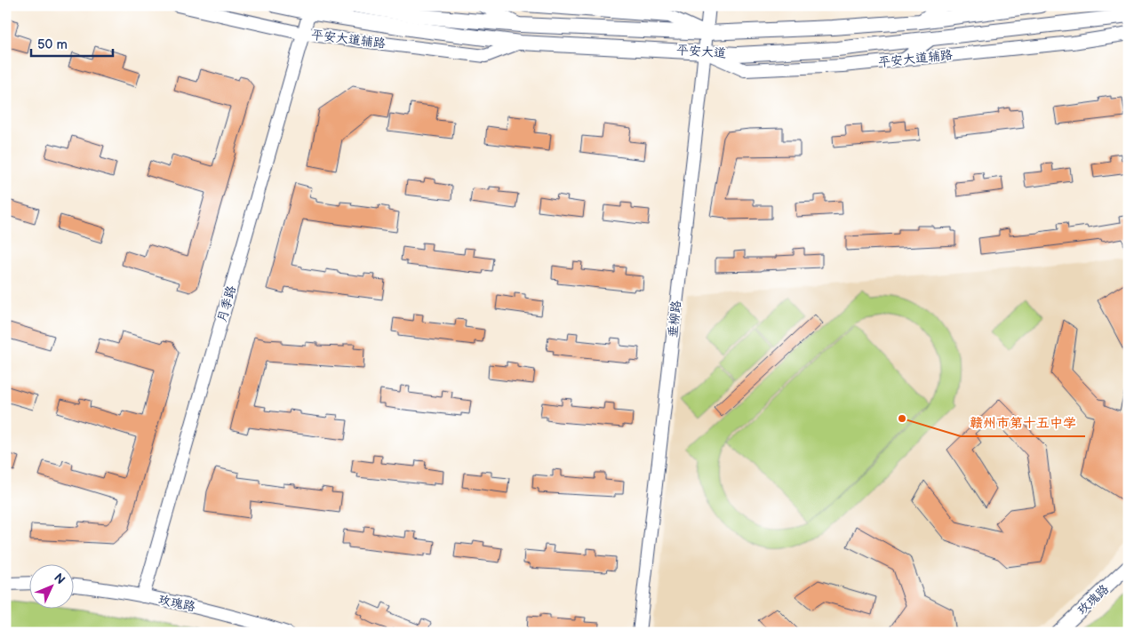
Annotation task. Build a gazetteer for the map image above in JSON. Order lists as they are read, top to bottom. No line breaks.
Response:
{"streets":{"main road":["平安大道"],"street":["平安大道辅路","月季路","垂柳路","玫瑰路"]},"crossings":[["平安大道辅路","平安大道"],["平安大道辅路","月季路"],["平安大道辅路","垂柳路"],["平安大道","月季路"],["平安大道","垂柳路"],["月季路","玫瑰路"]],"places":["赣州市第十五中学"],"scale_bar":"50 m","north":"top right"}
